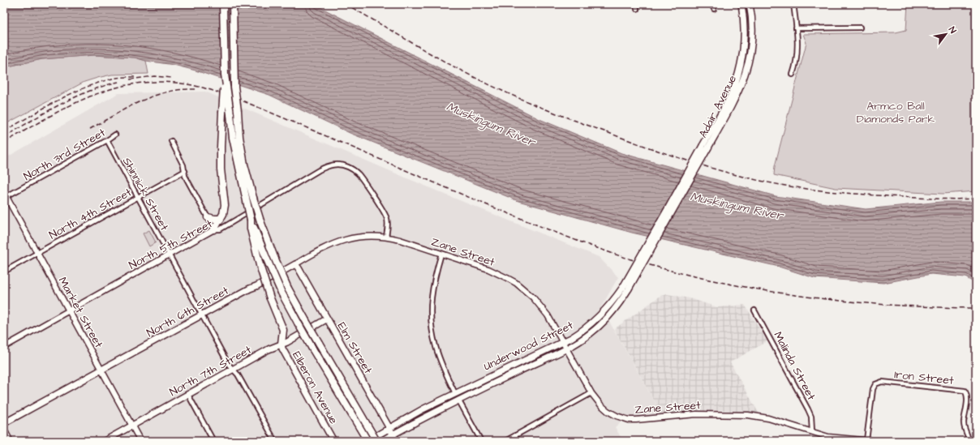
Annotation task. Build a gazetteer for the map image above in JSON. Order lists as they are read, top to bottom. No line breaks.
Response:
{"streets":{"main road":["Adair Avenue","North 5th Street","Zane Street","North 6th Street","Market Street","Underwood Street","Elm Street","North 7th Street","Elberon Avenue"],"street":["North 3rd Street","Shinnick Street","North 4th Street","Malinda Street","Iron Street"]},"crossings":[["Adair Avenue","Underwood Street"],["North 3rd Street","Shinnick Street"],["North 3rd Street","Market Street"],["Shinnick Street","North 4th Street"],["Shinnick Street","North 5th Street"],["Shinnick Street","North 6th Street"],["Shinnick Street","North 7th Street"],["North 4th Street","Market Street"],["North 5th Street","Zane Street"],["North 5th Street","North 6th Street"],["North 5th Street","Market Street"],["Zane Street","North 6th Street"],["Zane Street","Underwood Street"],["Zane Street","Malinda Street"],["Zane Street","Iron Street"],["North 6th Street","Market Street"],["North 6th Street","Elm Street"],["Market Street","North 7th Street"],["Underwood Street","Elm Street"],["Elm Street","North 7th Street"],["North 7th Street","Elberon Avenue"]],"water":["Muskingum River"],"parks":["Armco Ball Diamonds Park"],"north":"top right"}
